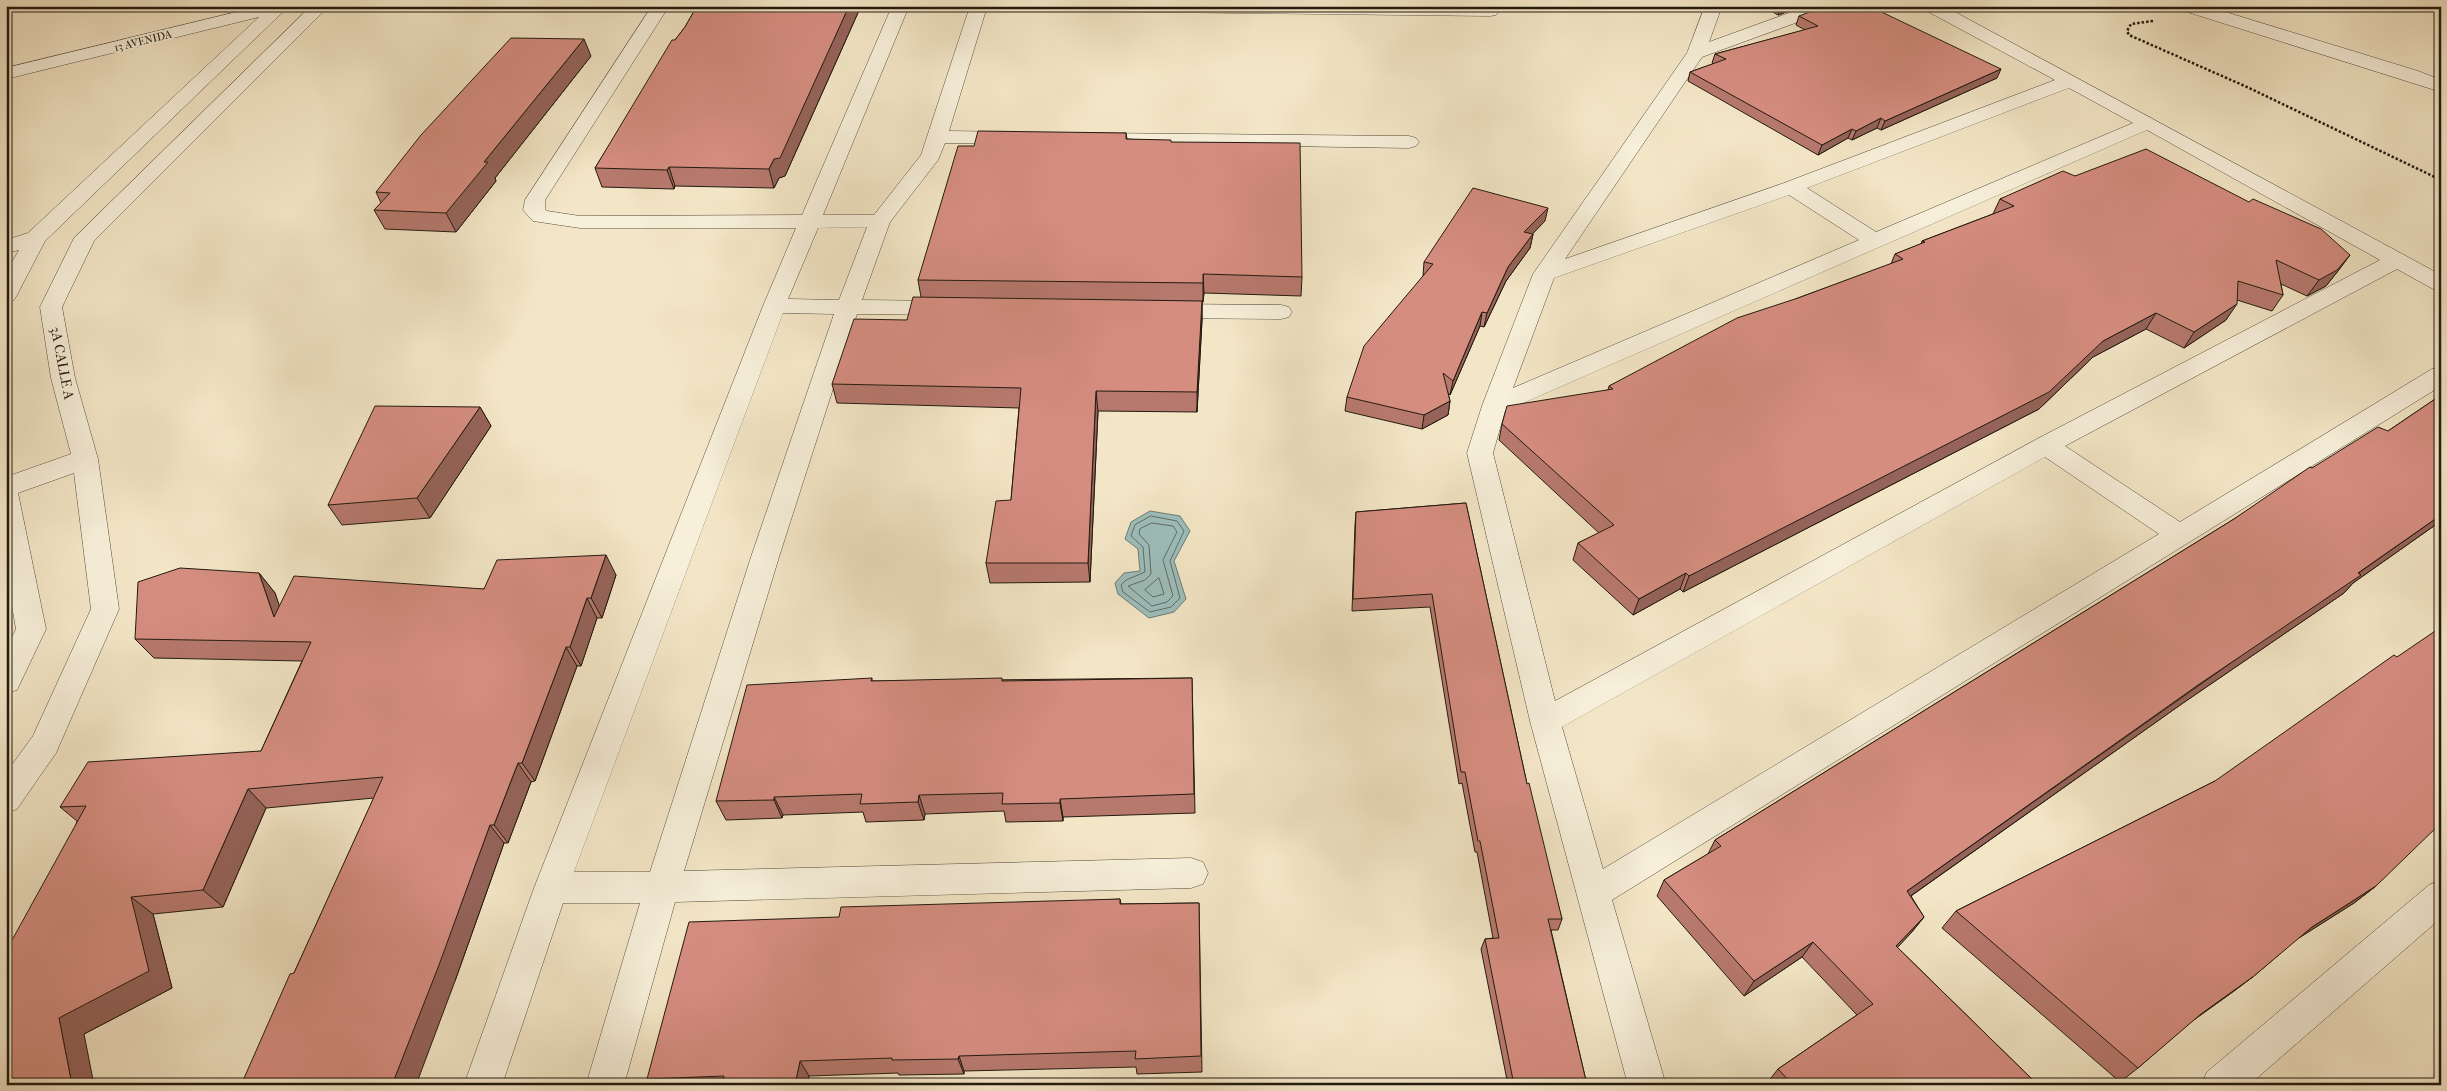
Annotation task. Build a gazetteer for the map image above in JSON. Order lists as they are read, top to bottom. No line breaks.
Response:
{"streets":{"street":["13 AVENIDA","3A CALLE A"]}}
